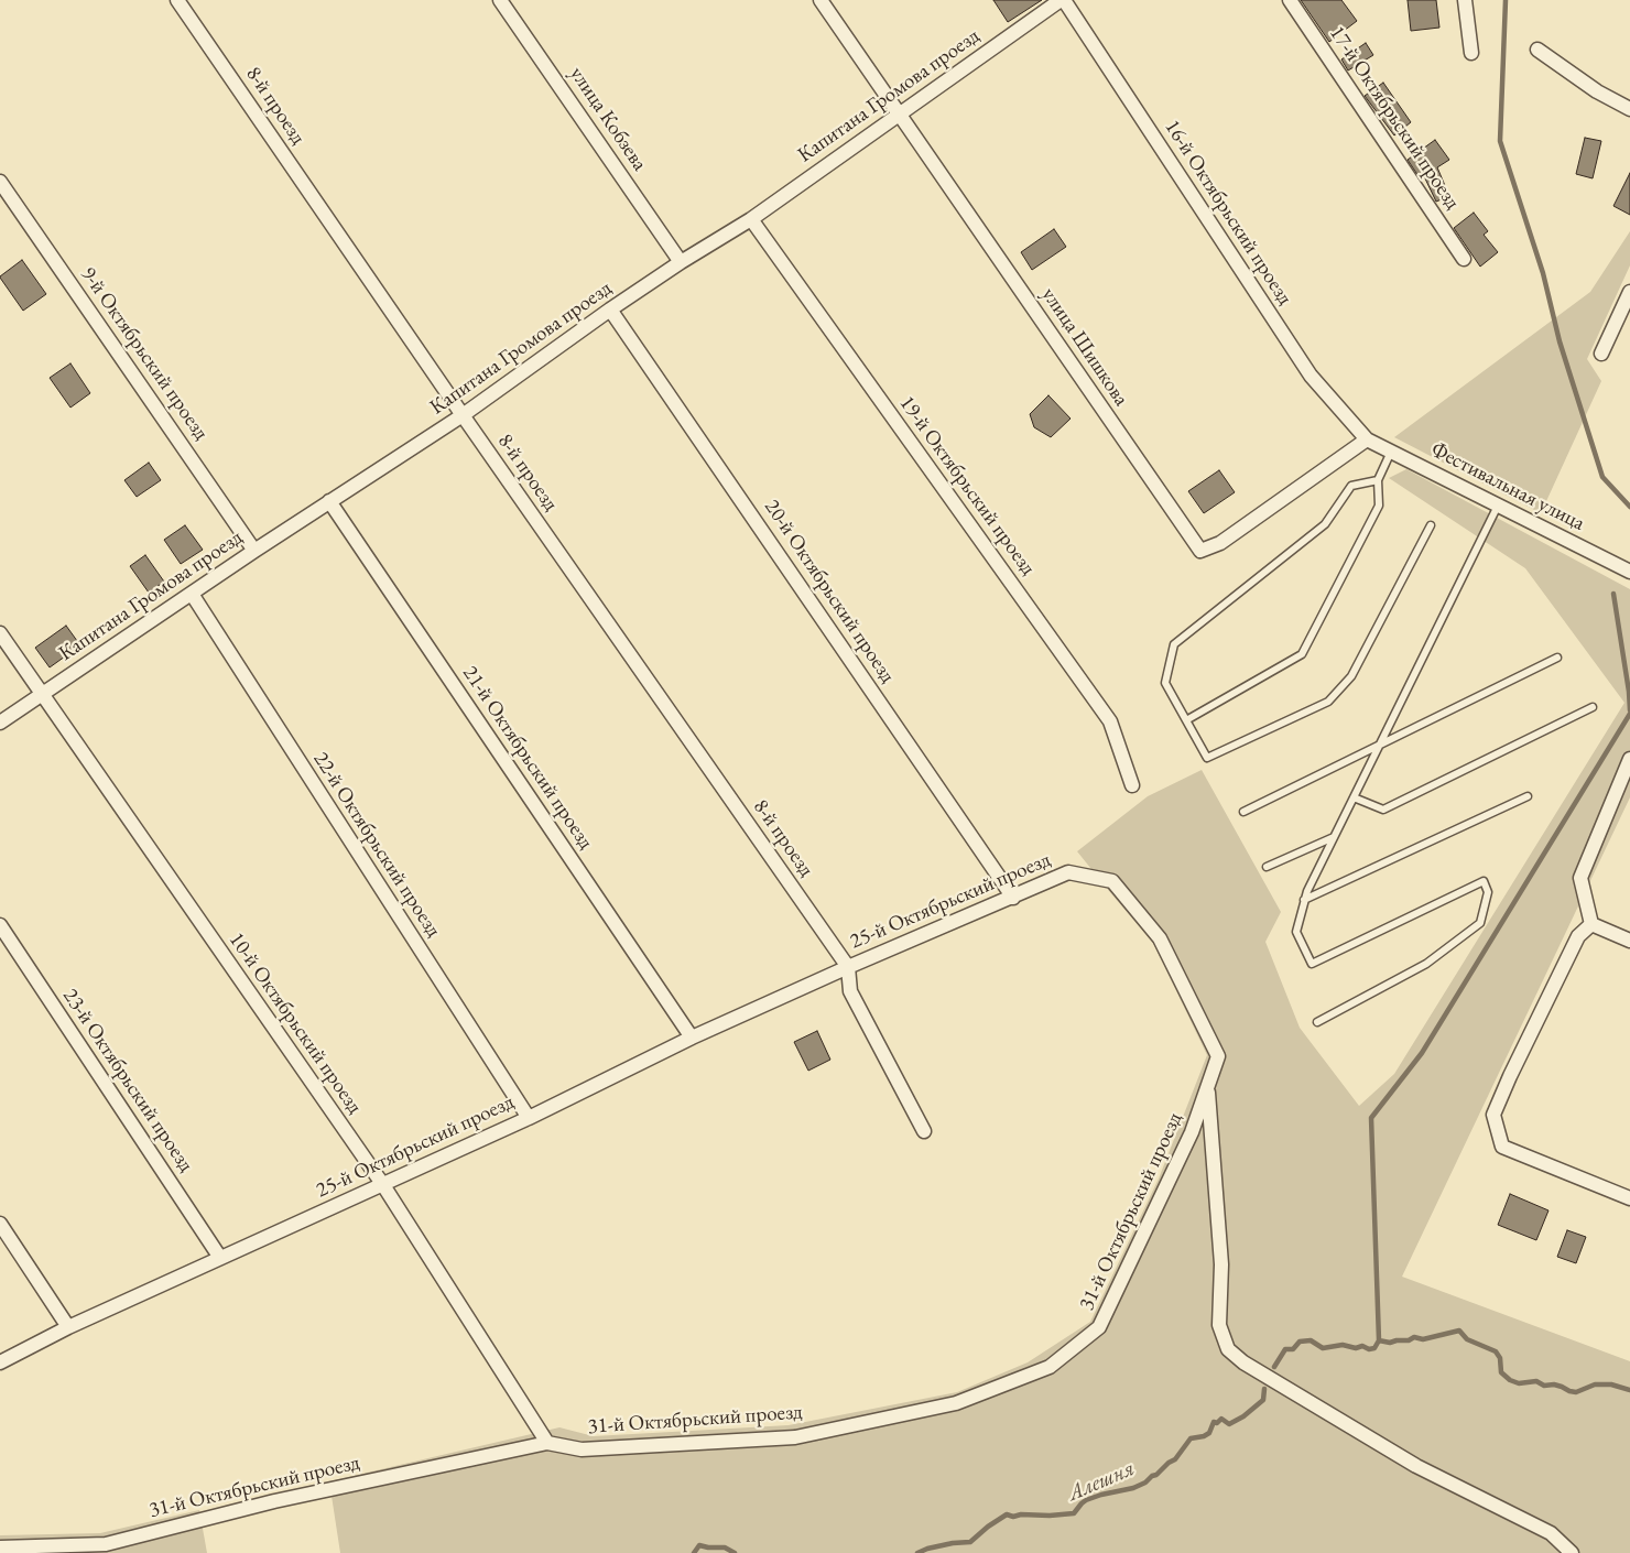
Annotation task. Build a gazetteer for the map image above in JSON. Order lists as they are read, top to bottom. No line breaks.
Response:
{"streets":{"street":["Капитана Громова проезд","8-й проезд","17-й Октябрьский проезд","улица Кобзева","16-й Октябрьский проезд","улица Шишкова","9-й Октябрьский проезд","19-й Октябрьский проезд","Фестивальная улица","20-й Октябрьский проезд","21-й Октябрьский проезд","22-й Октябрьский проезд","25-й Октябрьский проезд","10-й Октябрьский проезд","23-й Октябрьский проезд","31-й Октябрьский проезд"]},"crossings":[["Капитана Громова проезд","8-й проезд"],["Капитана Громова проезд","улица Кобзева"],["Капитана Громова проезд","16-й Октябрьский проезд"],["Капитана Громова проезд","улица Шишкова"],["Капитана Громова проезд","9-й Октябрьский проезд"],["Капитана Громова проезд","19-й Октябрьский проезд"],["Капитана Громова проезд","20-й Октябрьский проезд"],["Капитана Громова проезд","21-й Октябрьский проезд"],["Капитана Громова проезд","22-й Октябрьский проезд"],["Капитана Громова проезд","10-й Октябрьский проезд"],["8-й проезд","25-й Октябрьский проезд"],["16-й Октябрьский проезд","улица Шишкова"],["16-й Октябрьский проезд","Фестивальная улица"],["улица Шишкова","Фестивальная улица"],["20-й Октябрьский проезд","25-й Октябрьский проезд"],["21-й Октябрьский проезд","25-й Октябрьский проезд"],["22-й Октябрьский проезд","25-й Октябрьский проезд"],["25-й Октябрьский проезд","10-й Октябрьский проезд"],["25-й Октябрьский проезд","23-й Октябрьский проезд"],["25-й Октябрьский проезд","31-й Октябрьский проезд"],["10-й Октябрьский проезд","31-й Октябрьский проезд"]],"water":["Алешня"]}
